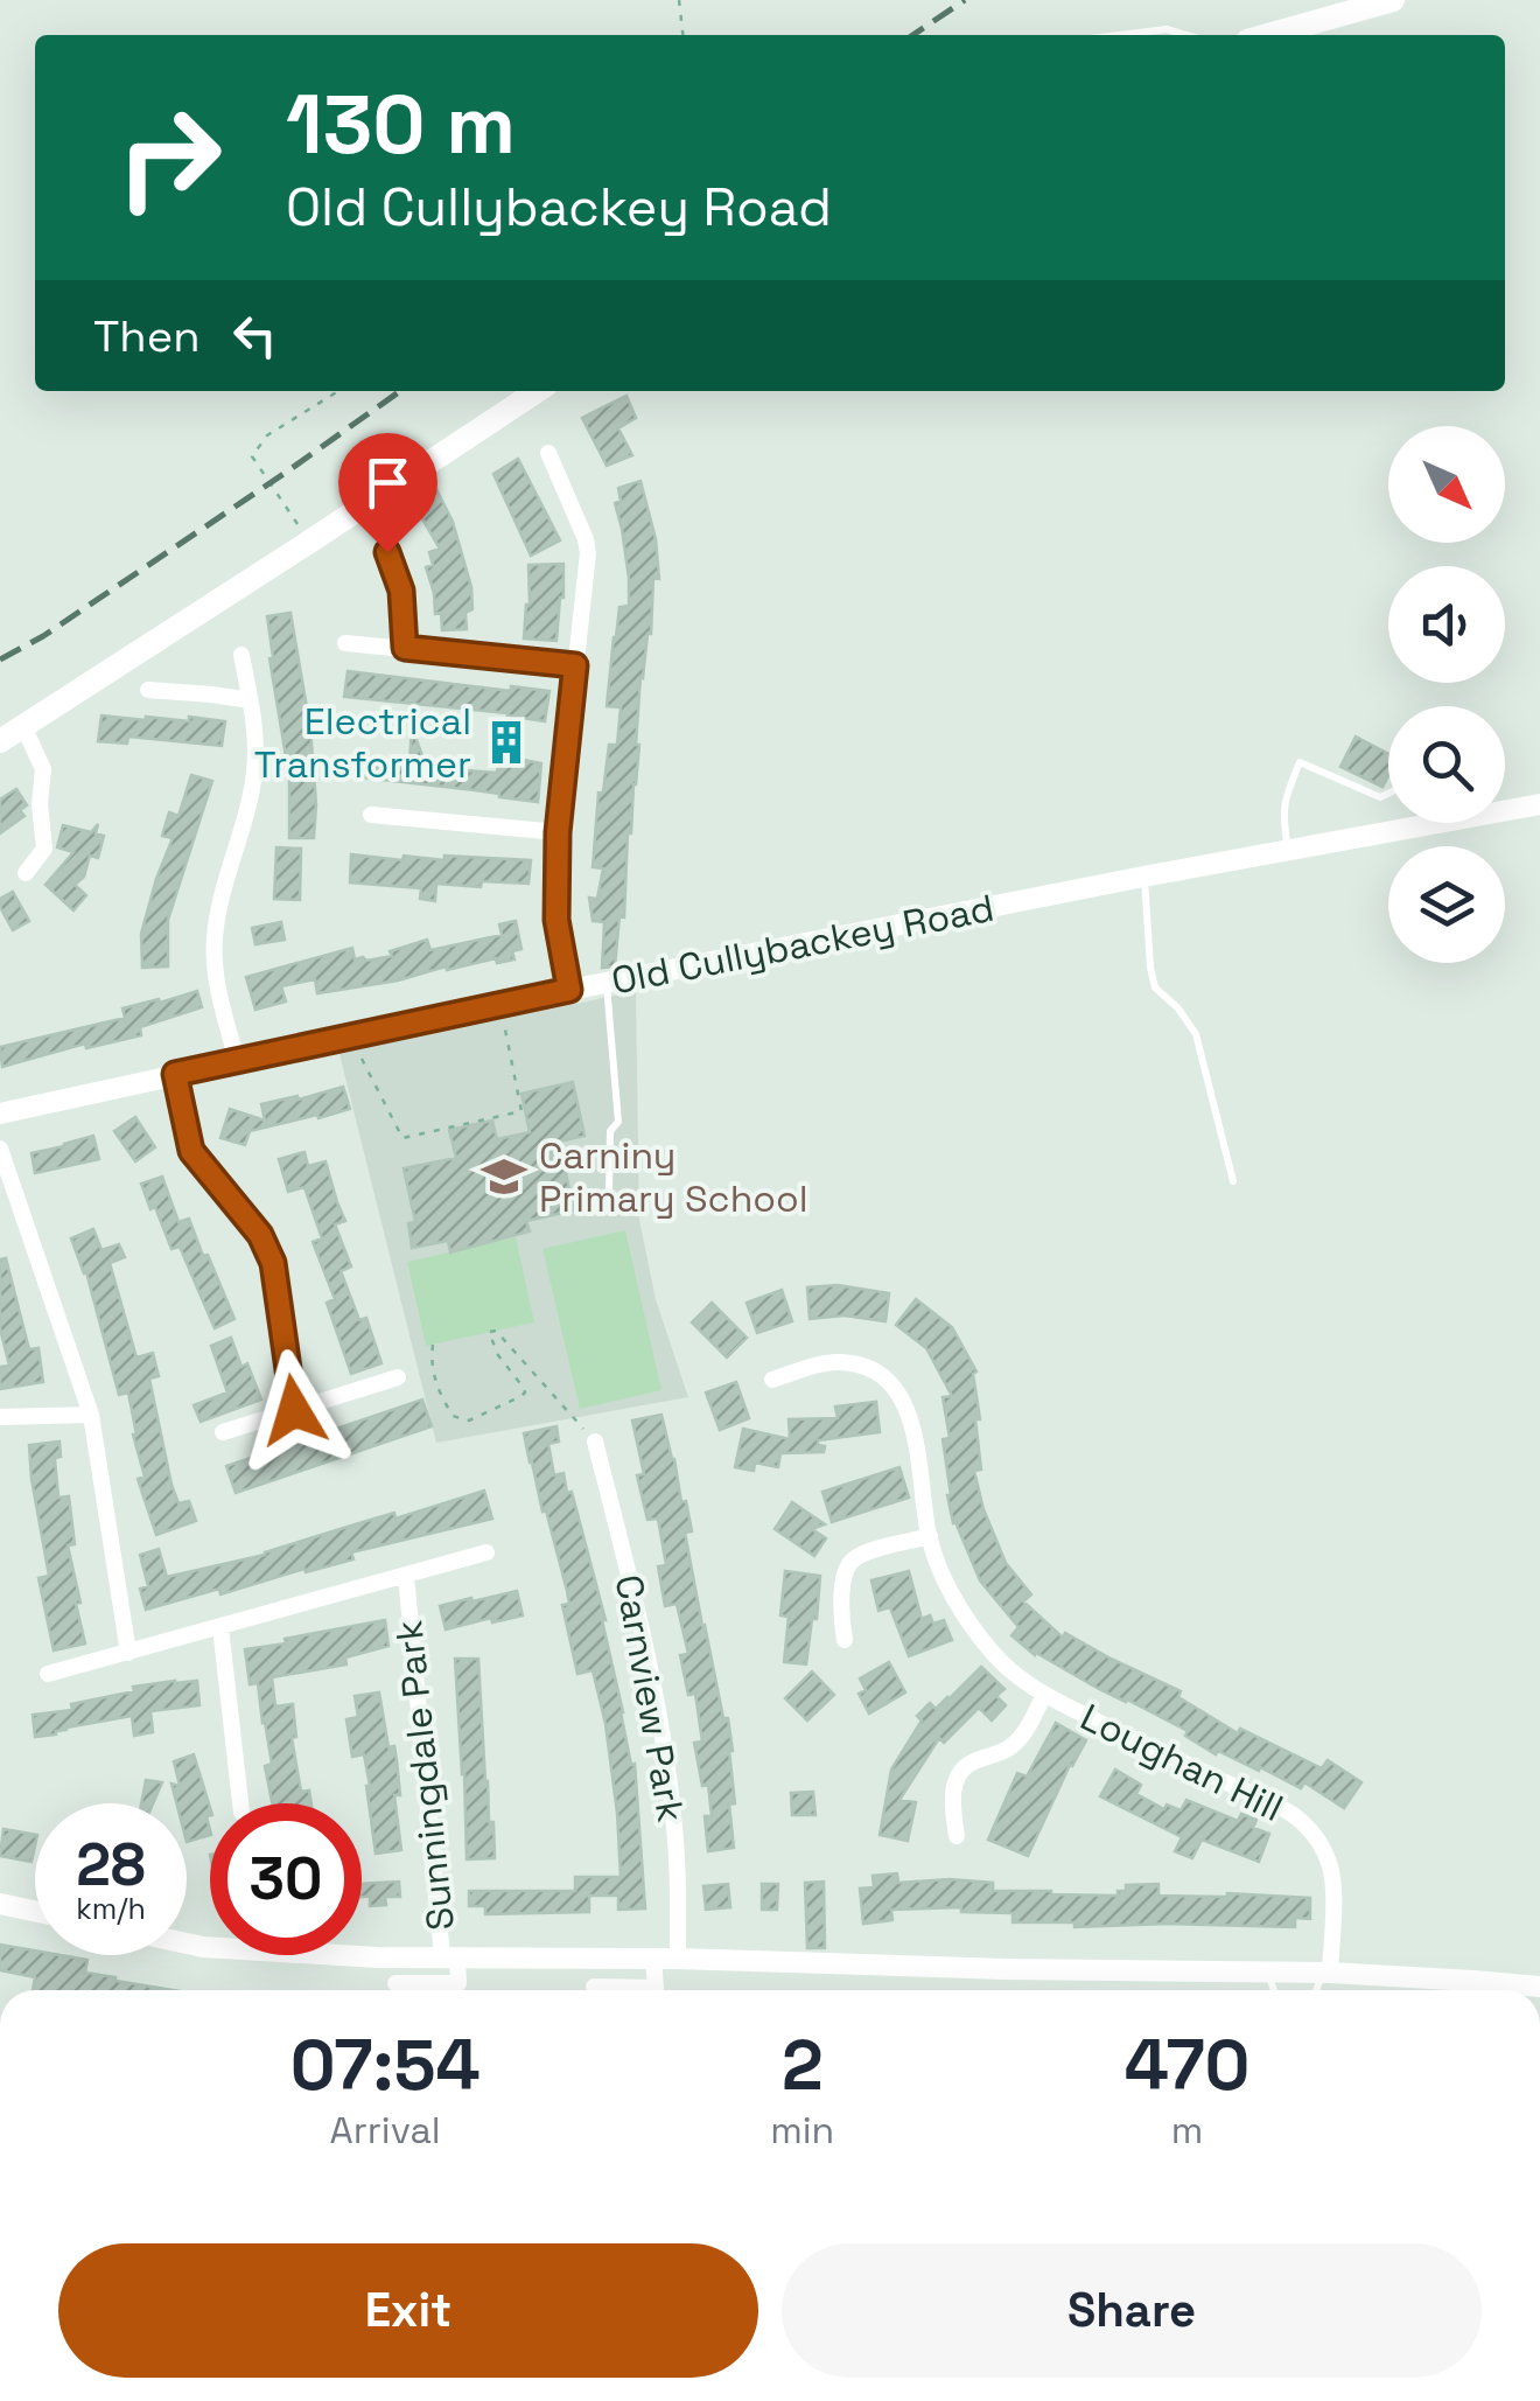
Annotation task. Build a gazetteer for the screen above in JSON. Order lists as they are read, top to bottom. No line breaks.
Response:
{"streets":{"street":["Old Cullybackey Road","Carnview Park","Loughan Hill","Sunningdale Park"]},"places":{"building":["Electrical Transformer"],"school or university":["Carniny Primary School"]},"north":"bottom right","page":{"turn":["130 m","Old Cullybackey Road"],"then":"Then","speed":"28 km/h","limit":"30","eta":["07:54","Arrival","2","min","470","m"],"buttons":["Exit","Share"]}}
